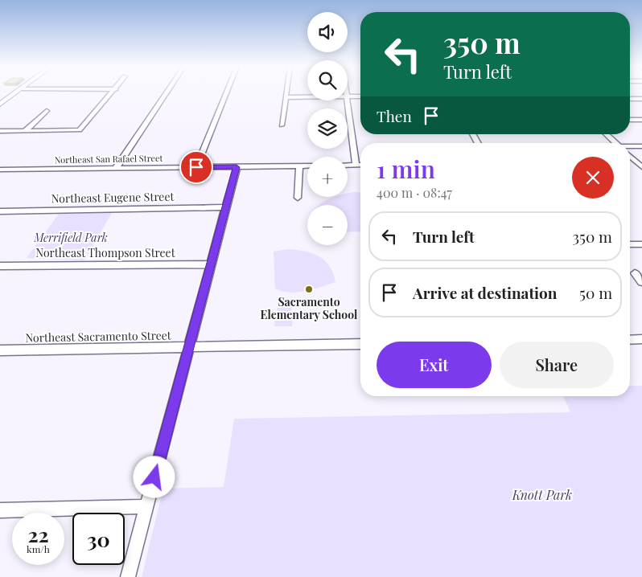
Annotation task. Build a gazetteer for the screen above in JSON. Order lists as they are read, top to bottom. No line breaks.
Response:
{"streets":{"street":["Northeast San Rafael Street","Northeast Eugene Street","Northeast Thompson Street","Northeast Sacramento Street"]},"parks":["Merrifield Park","Knott Park"],"places":["Sacramento Elementary School"],"page":{"map_buttons":["+","−"],"turn":["350 m","Turn left"],"then":"Then","heading":["1 min","400 m · 08:47"],"list":[{"name":"Turn left","value":"350 m"},{"name":"Arrive at destination","value":"50 m"}],"buttons":["Exit","Share"],"speed":"22 km/h","limit":"30"}}
